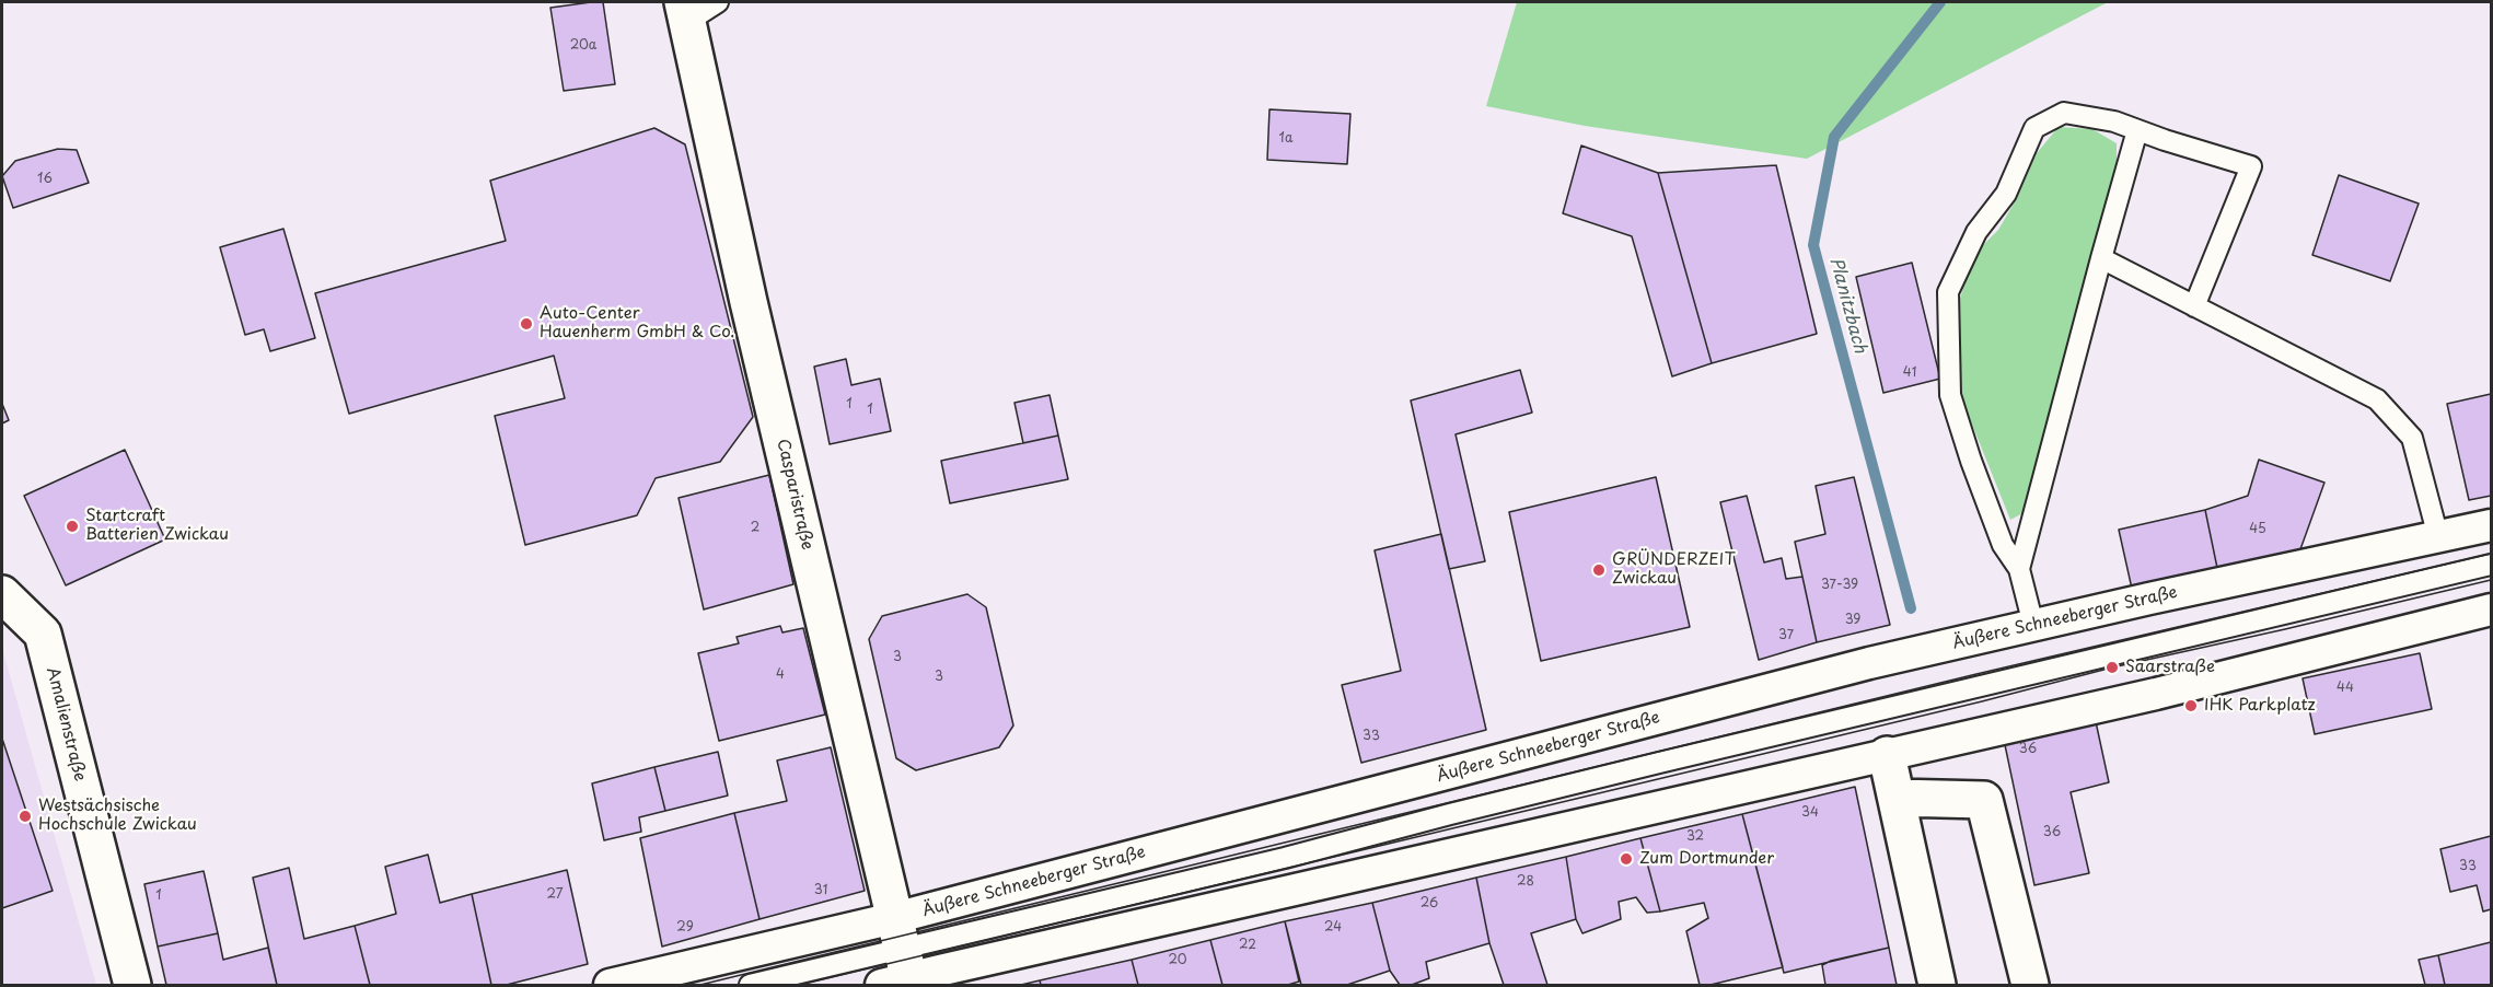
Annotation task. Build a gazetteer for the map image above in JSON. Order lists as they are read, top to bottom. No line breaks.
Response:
{"streets":{"street":["Casparistraße","Äußere Schneeberger Straße","Amalienstraße"]},"crossings":[["Casparistraße","Äußere Schneeberger Straße"]],"water":["Planitzbach"],"places":["Auto-Center Hauenherm GmbH & Co.","Startcraft Batterien Zwickau","GRÜNDERZEIT Zwickau","Saarstraße","IHK Parkplatz","Westsächsische Hochschule Zwickau","Zum Dortmunder"],"house_numbers":["20a","1a","16","41","1","1","2","45","37-39","39","37","3","4","3","44","33","36","34","36","32","33","28","31","27","1","26","29","24","22","20"]}
